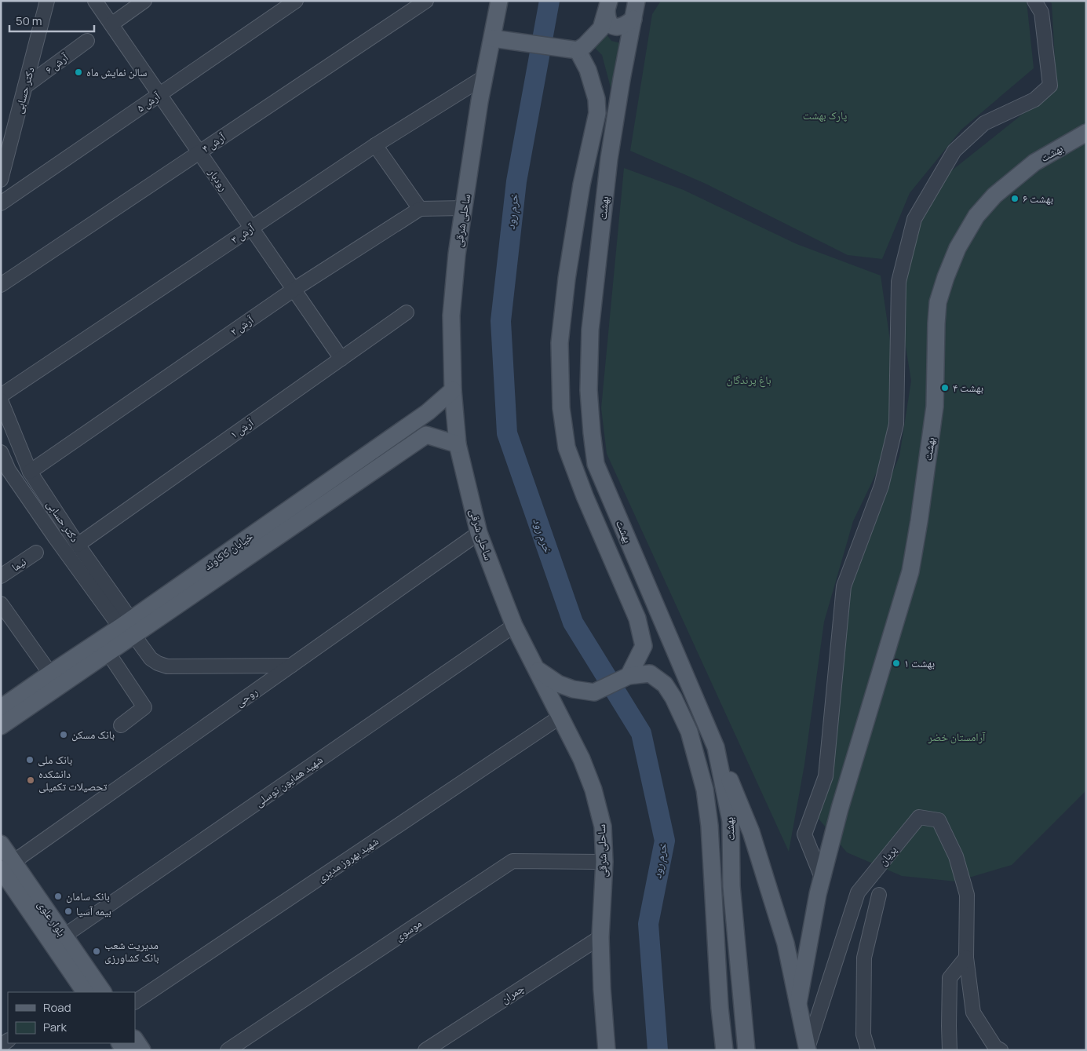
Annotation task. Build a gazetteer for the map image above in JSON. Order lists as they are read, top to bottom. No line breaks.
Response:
{"streets":{"main road":["بهشت","ساحلی شرقی","خیابان کاکاوند","بلوار علوی"],"street":["آرش ۶","دکتر حسابی","آرش ۵","آرش ۴","رودبار","آرش ۳","آرش ۲","آرش ۱","نیما","روحی","شهید همایون توسلی","پریان","شهید بهروز مدیری","موسوی","چمران"]},"crossings":[["آرش ۶","دکتر حسابی"],["دکتر حسابی","آرش ۲"],["دکتر حسابی","آرش ۱"],["دکتر حسابی","خیابان کاکاوند"],["دکتر حسابی","روحی"],["آرش ۵","رودبار"],["آرش ۴","رودبار"],["رودبار","آرش ۳"],["رودبار","آرش ۲"],["رودبار","آرش ۱"],["ساحلی شرقی","آرش ۳"],["ساحلی شرقی","خیابان کاکاوند"],["ساحلی شرقی","روحی"],["ساحلی شرقی","شهید همایون توسلی"],["ساحلی شرقی","شهید بهروز مدیری"],["ساحلی شرقی","موسوی"],["ساحلی شرقی","چمران"],["روحی","بلوار علوی"],["شهید همایون توسلی","بلوار علوی"]],"water":["خرم رود"],"parks":["پارک بهشت","باغ پرندگان","آرامستان خضر"],"places":["سالن نمایش ماه","بهشت ۶","بهشت ۴","بهشت ۱","بانک مسکن","بانک ملی","دانشکده تحصیلات تکمیلی","بانک سامان","بیمه آسیا","مدیریت شعب بانک کشاورزی"],"legend":["Road","Park"],"scale_bar":"50 m"}
